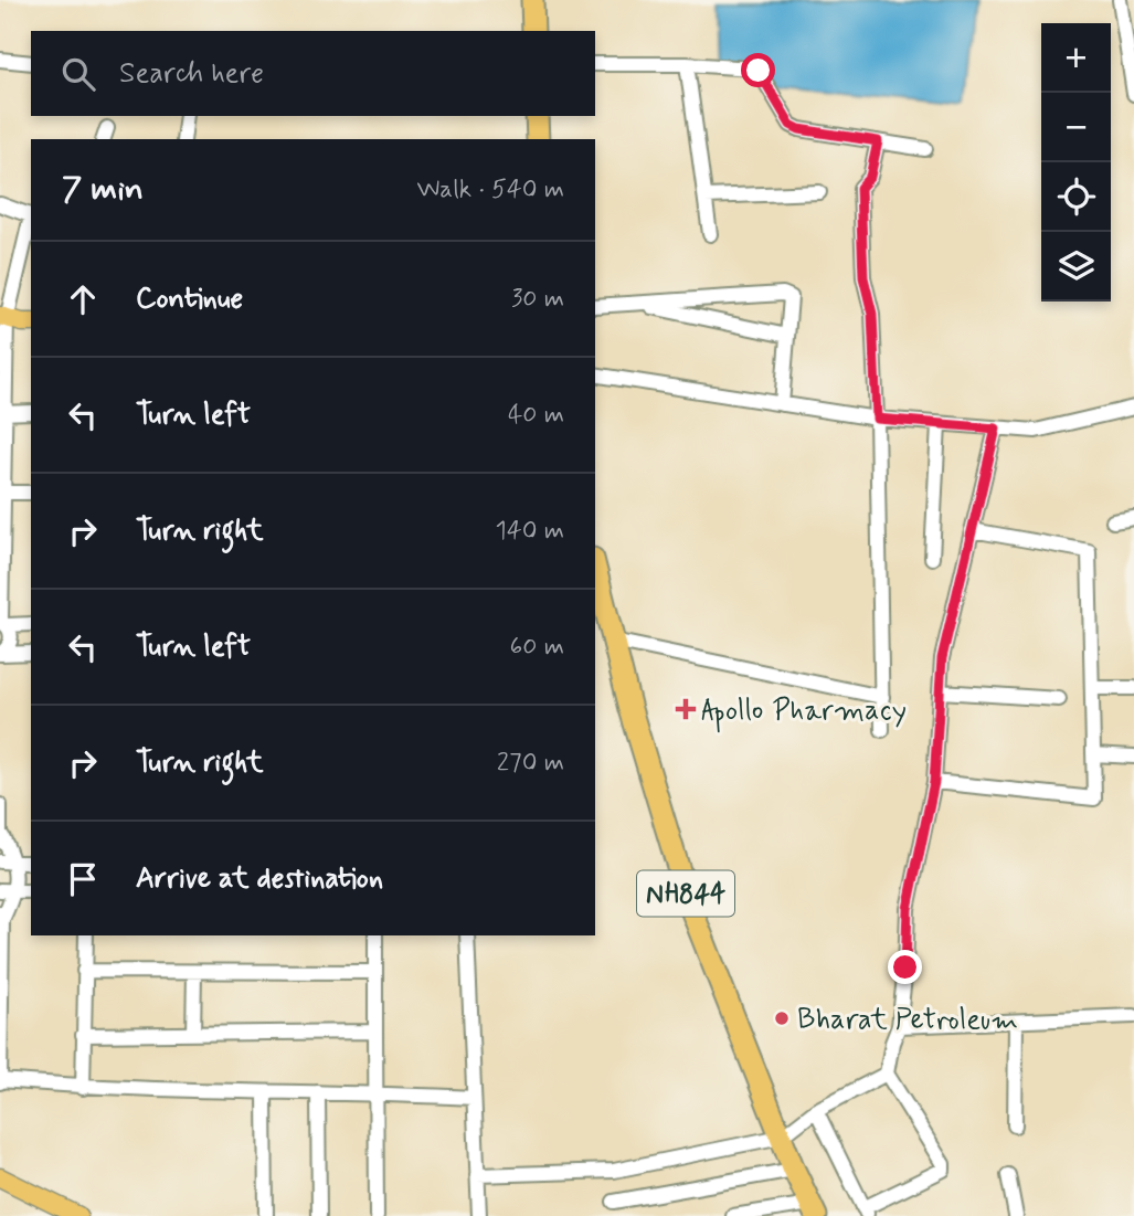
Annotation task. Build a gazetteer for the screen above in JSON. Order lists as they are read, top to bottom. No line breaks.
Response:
{"streets":{"highway":["NH844"]},"places":{"health":["Apollo Pharmacy"],"other":["Bharat Petroleum"]},"page":{"map_buttons":["+","−"],"search":"Search here","heading":["7 min","Walk · 540 m"],"list":[["Continue","30 m"],["Turn left","40 m"],["Turn right","140 m"],["Turn left","60 m"],["Turn right","270 m"],"Arrive at destination"]}}
